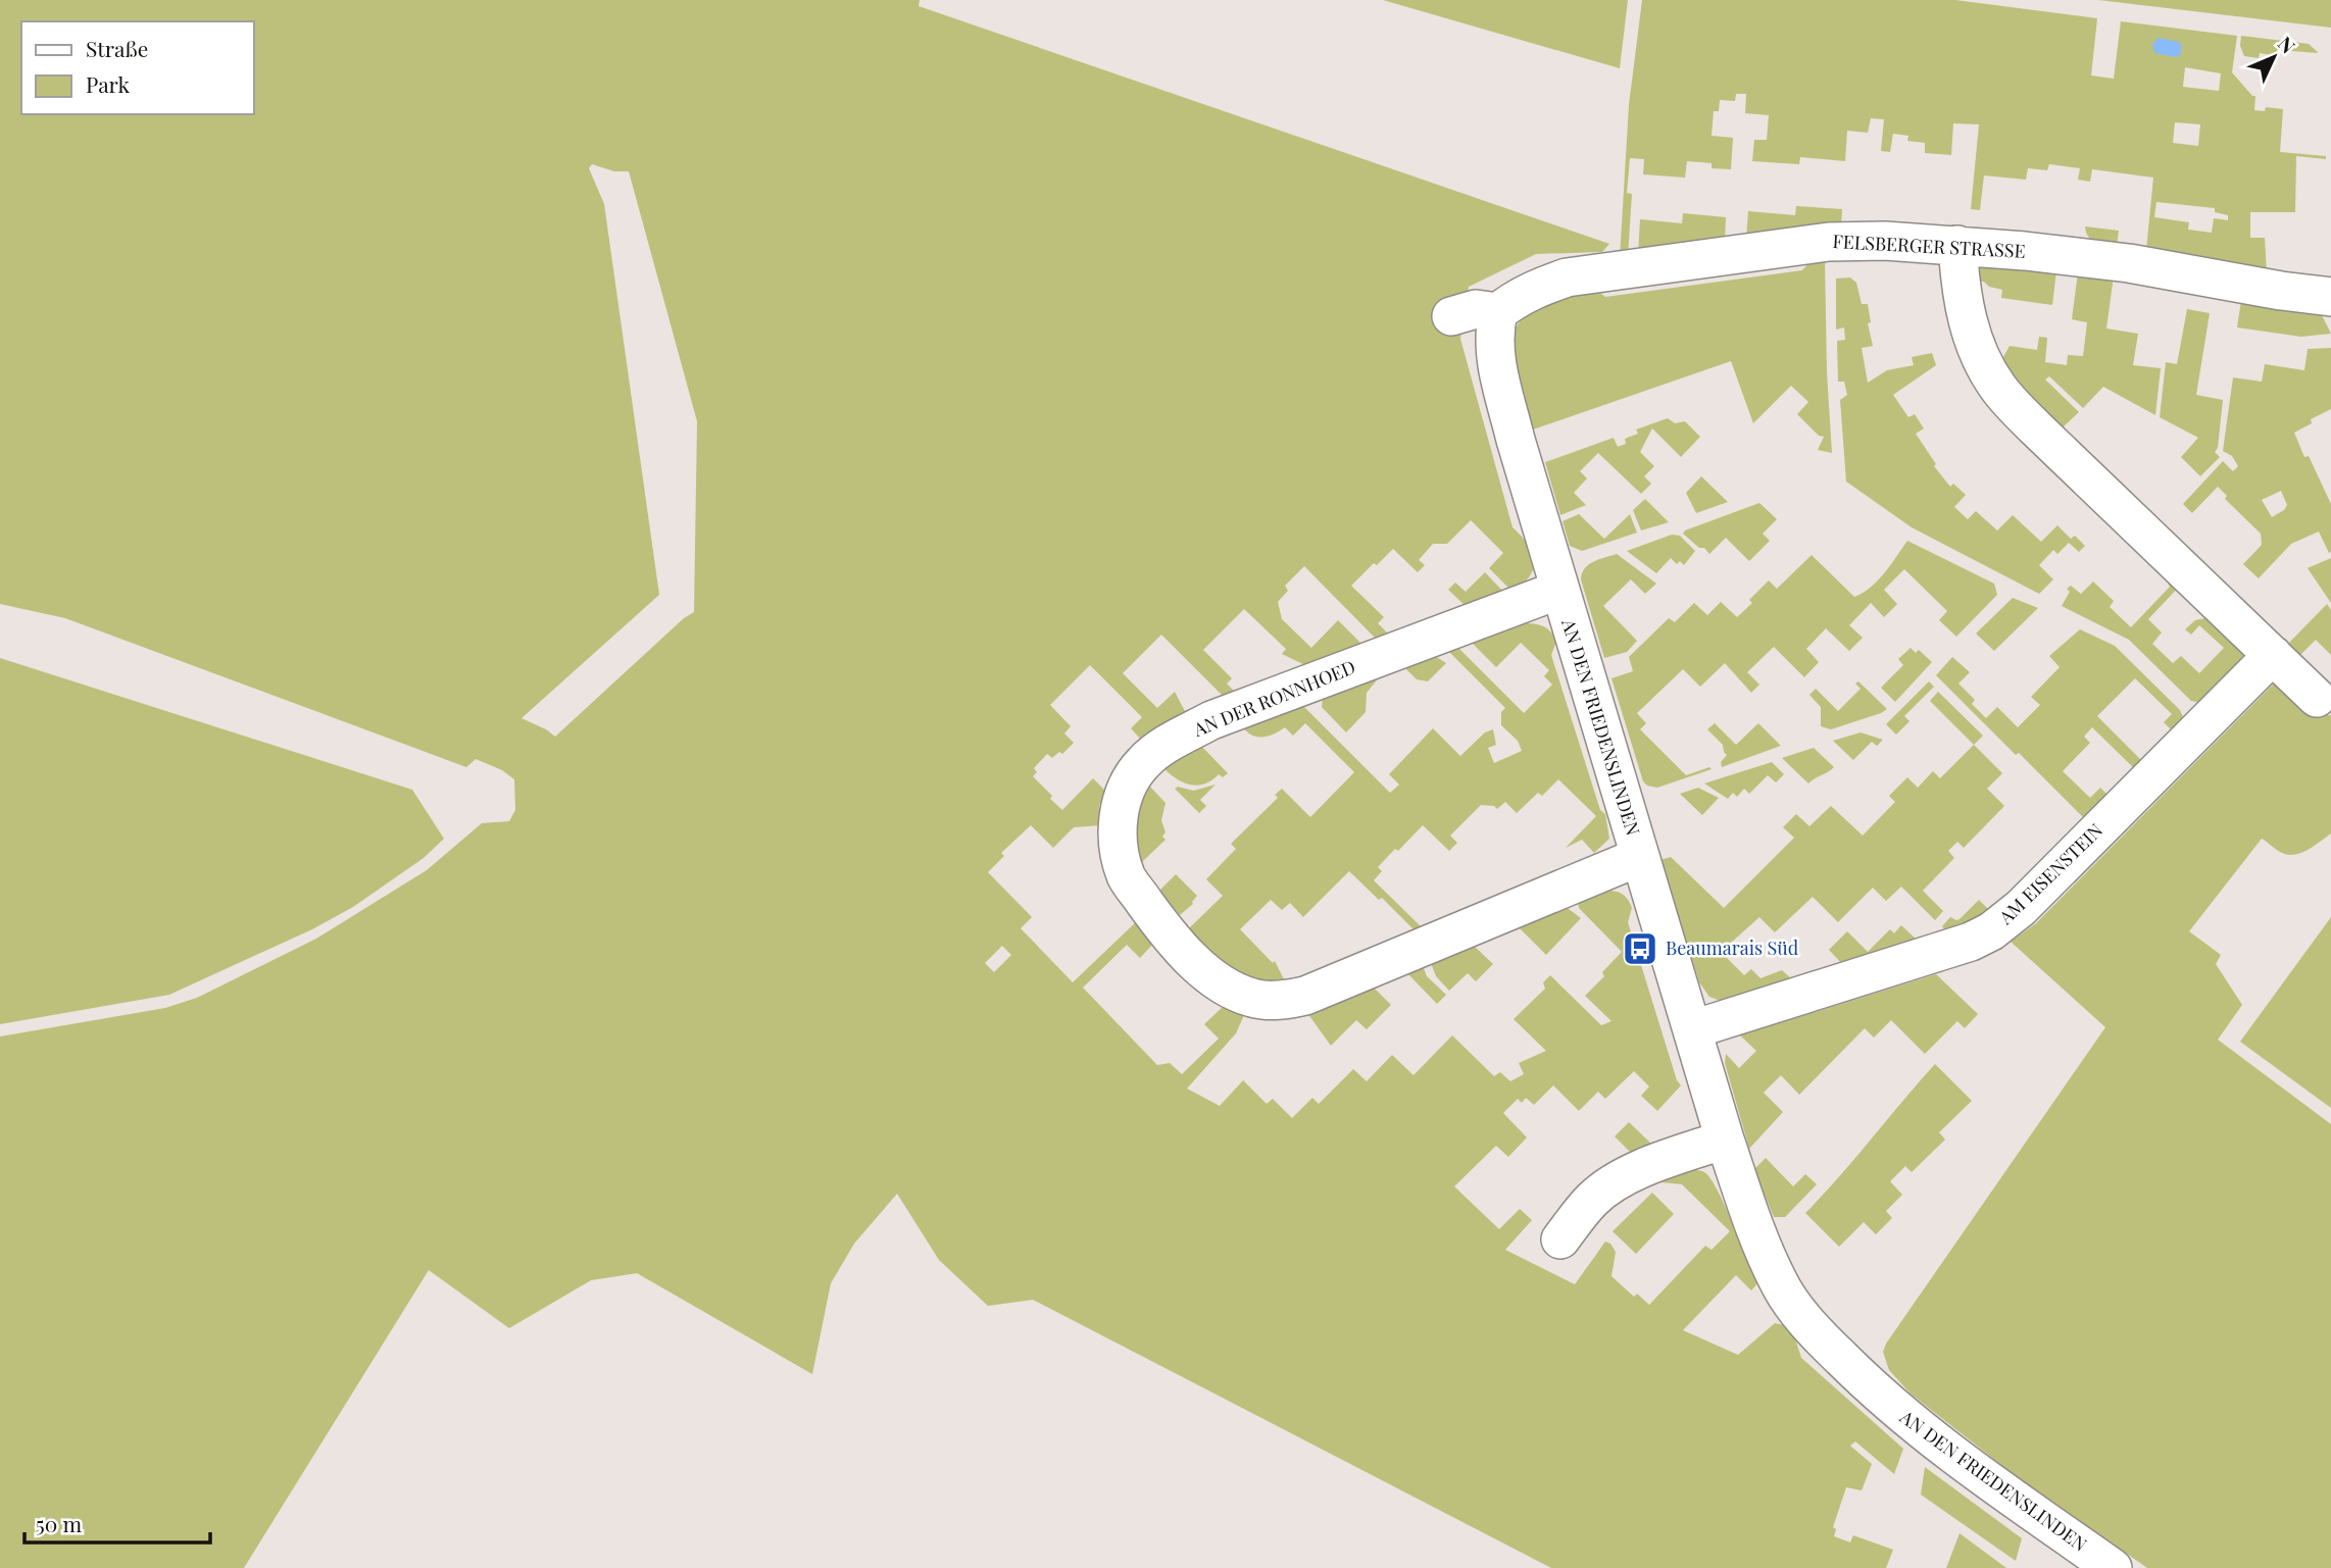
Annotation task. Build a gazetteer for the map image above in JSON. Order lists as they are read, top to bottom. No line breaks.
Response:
{"streets":{"street":["FELSBERGER STRASSE","AN DER RONNHOED","AN DEN FRIEDENSLINDEN","AM EISENSTEIN"]},"crossings":[["FELSBERGER STRASSE","AN DEN FRIEDENSLINDEN"],["AN DER RONNHOED","AN DEN FRIEDENSLINDEN"],["AN DEN FRIEDENSLINDEN","AM EISENSTEIN"]],"places":{"bus stop":["Beaumarais Süd"]},"legend":["Straße","Park"],"scale_bar":"50 m","north":"top right"}
